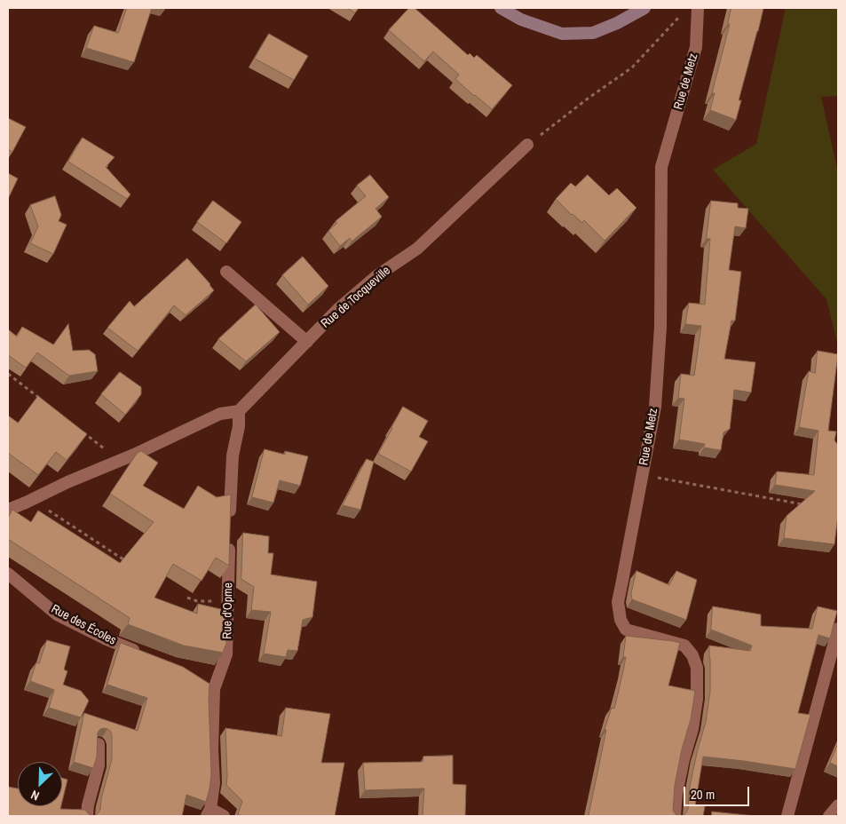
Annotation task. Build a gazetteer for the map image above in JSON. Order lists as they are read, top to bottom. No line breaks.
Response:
{"streets":{"street":["Rue de Metz","Rue de Tocqueville","Rue d'Opme","Rue des Écoles"]},"scale_bar":"20 m","north":"bottom left"}
